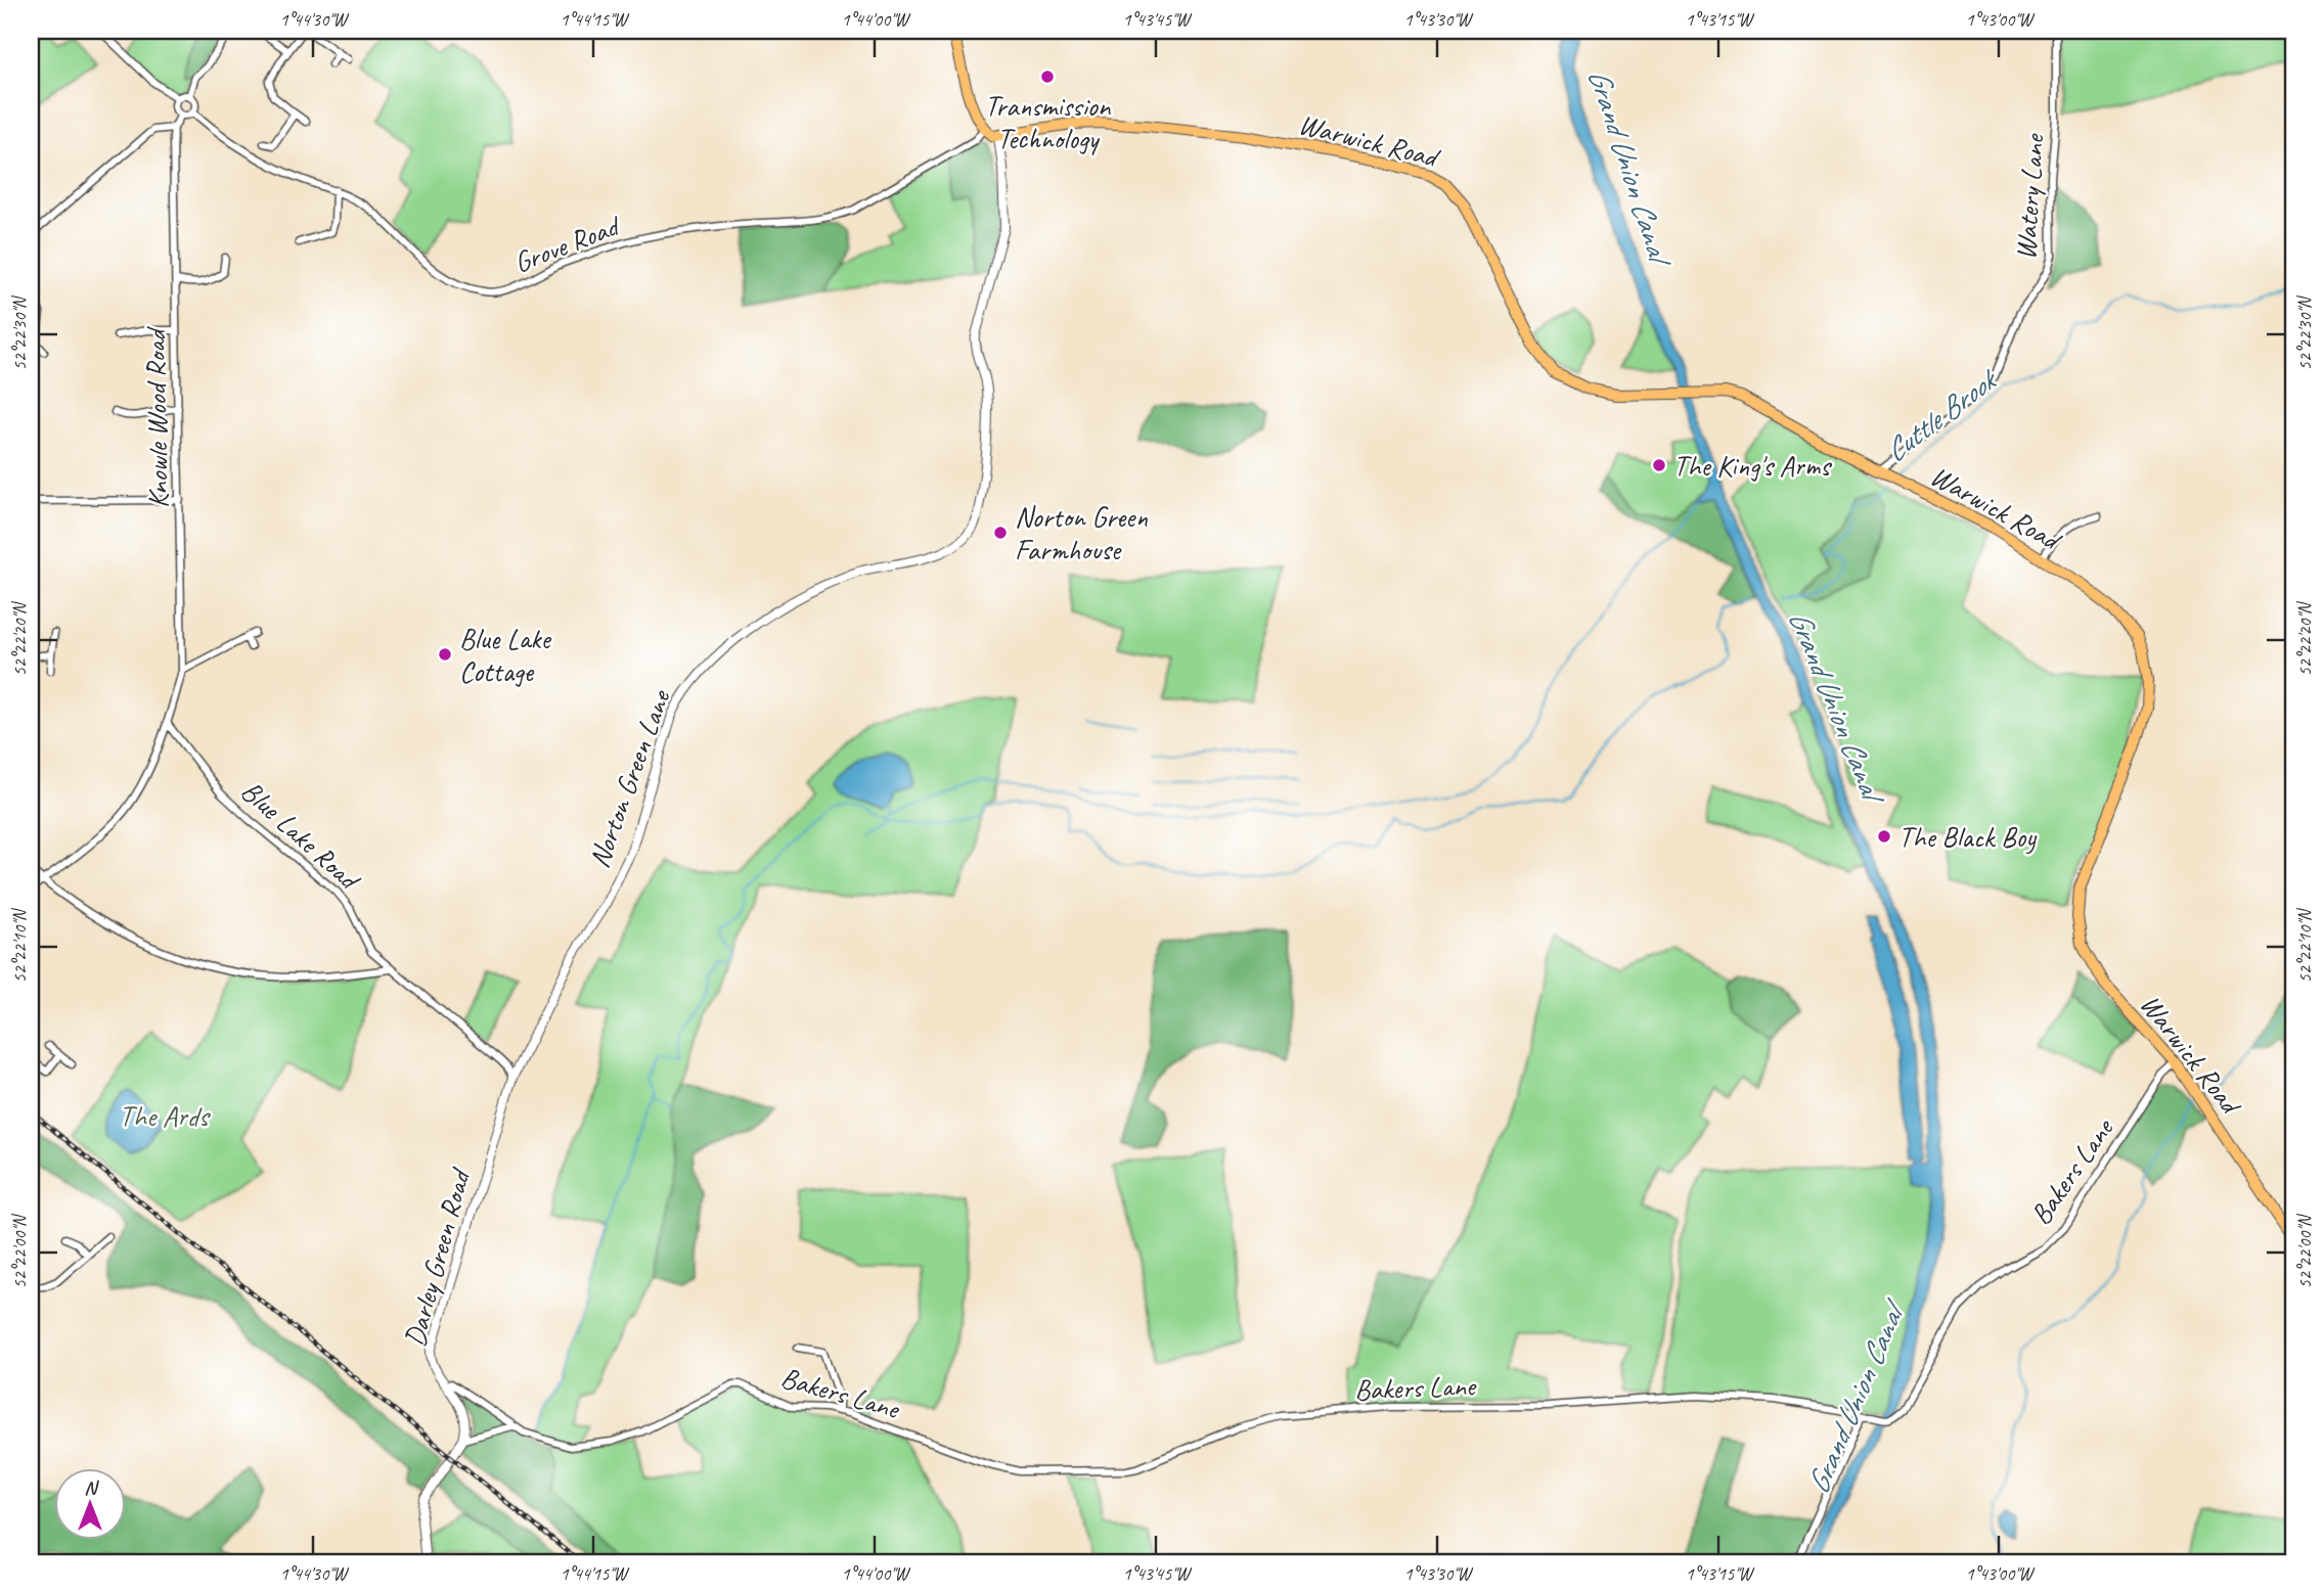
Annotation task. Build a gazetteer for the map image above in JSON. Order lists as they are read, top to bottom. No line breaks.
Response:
{"streets":{"main road":["Warwick Road"],"street":["Watery Lane","Grove Road","Knowle Wood Road","Norton Green Lane","Blue Lake Road","Bakers Lane","Darley Green Road"]},"crossings":[["Warwick Road","Watery Lane"],["Warwick Road","Norton Green Lane"],["Warwick Road","Bakers Lane"],["Grove Road","Knowle Wood Road"],["Knowle Wood Road","Blue Lake Road"],["Norton Green Lane","Blue Lake Road"],["Norton Green Lane","Darley Green Road"],["Blue Lake Road","Darley Green Road"],["Bakers Lane","Darley Green Road"]],"water":["Grand Union Canal","Cuttle Brook"],"parks":["The Ards"],"places":["Transmission Technology","The King's Arms","Norton Green Farmhouse","Blue Lake Cottage","The Black Boy"],"north":"top","coordinates":["1°44'30\"W","1°44'15\"W","1°44'00\"W","1°43'45\"W","1°43'30\"W","1°43'15\"W","1°43'00\"W","52°22'30\"N","52°22'20\"N","52°22'10\"N","52°22'00\"N"]}
